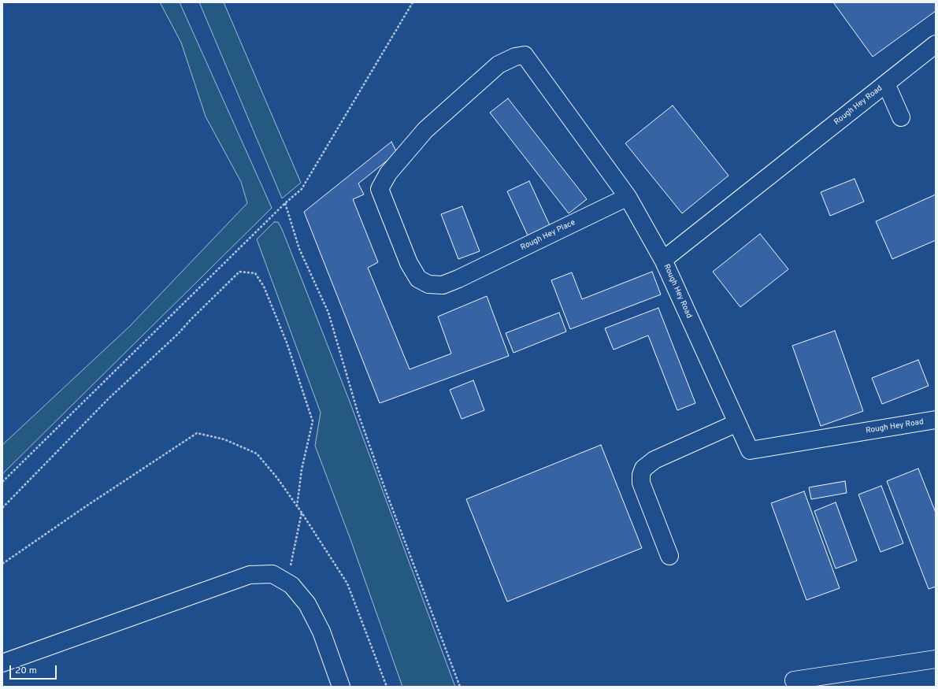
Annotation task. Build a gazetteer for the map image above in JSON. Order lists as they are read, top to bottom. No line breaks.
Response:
{"streets":{"lane":["Rough Hey Road","Rough Hey Place"]},"scale_bar":"20 m"}
